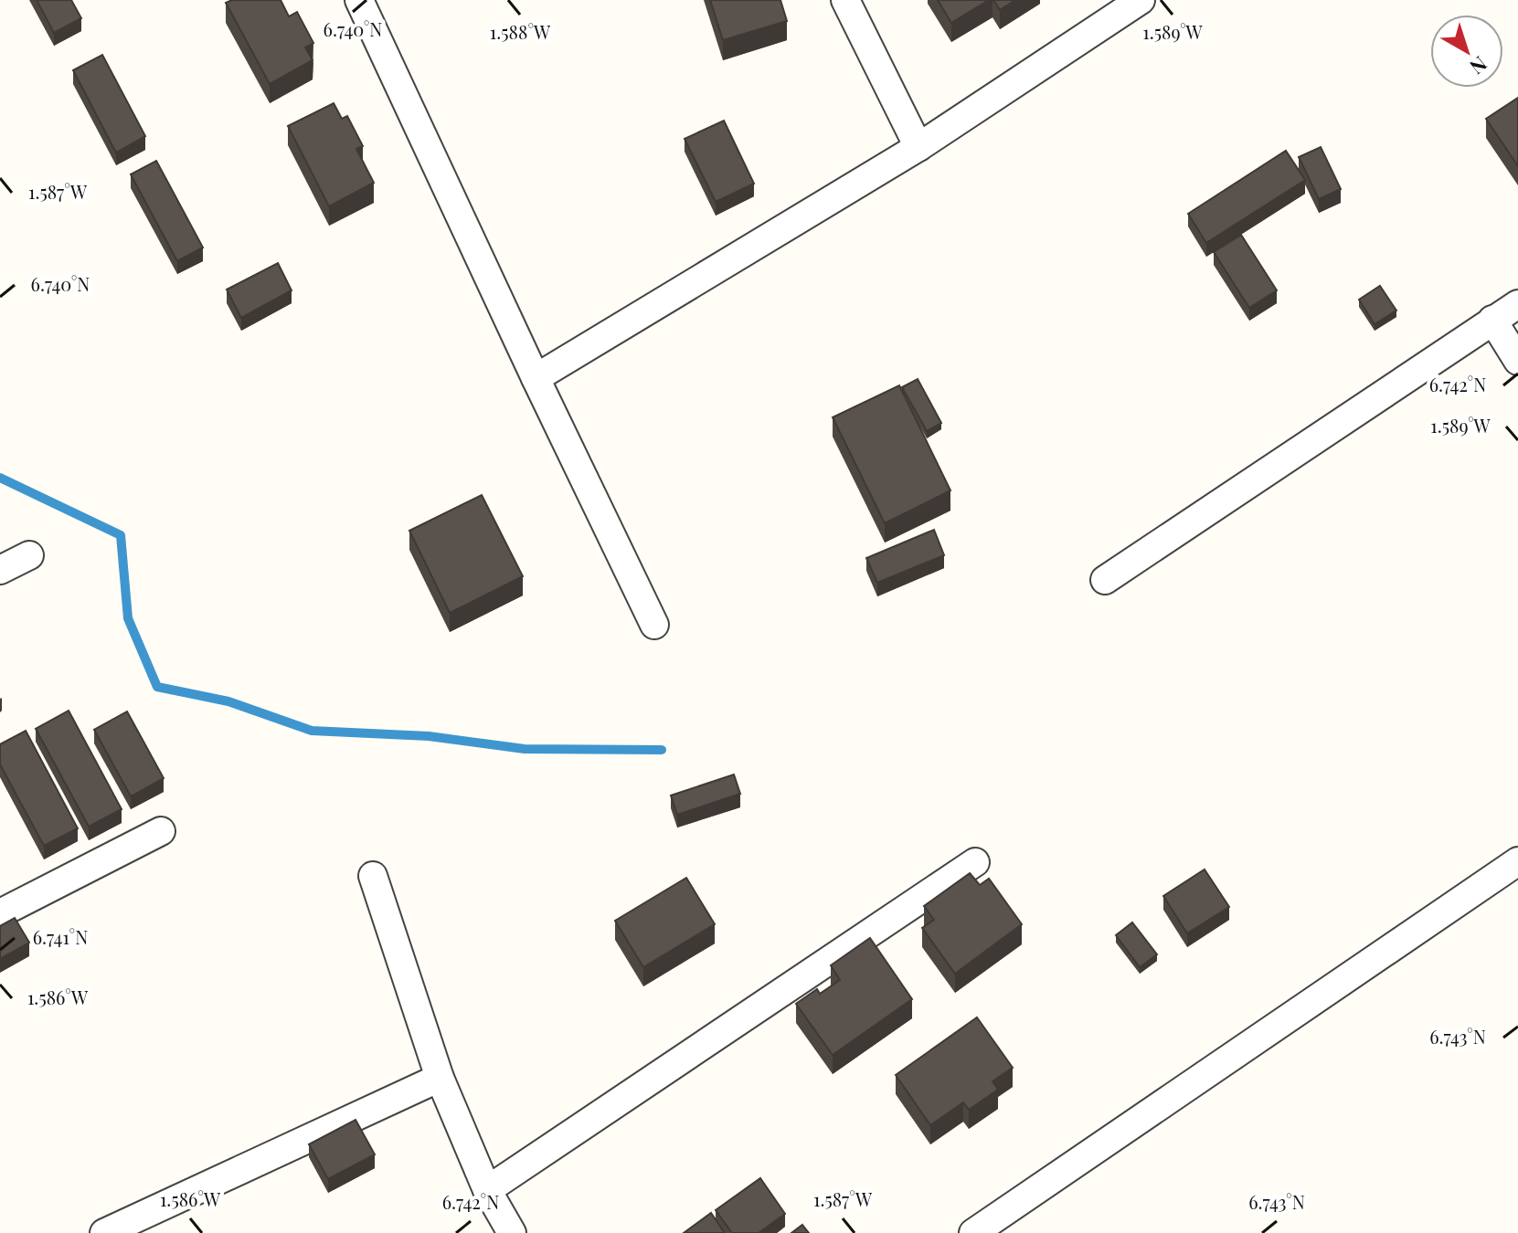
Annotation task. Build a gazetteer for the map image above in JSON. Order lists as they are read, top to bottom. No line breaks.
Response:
{"north":"bottom right","coordinates":["6.740°N","1.589°W","1.588°W","1.587°W","6.742°N","6.741°N","1.586°W","6.743°N"]}
